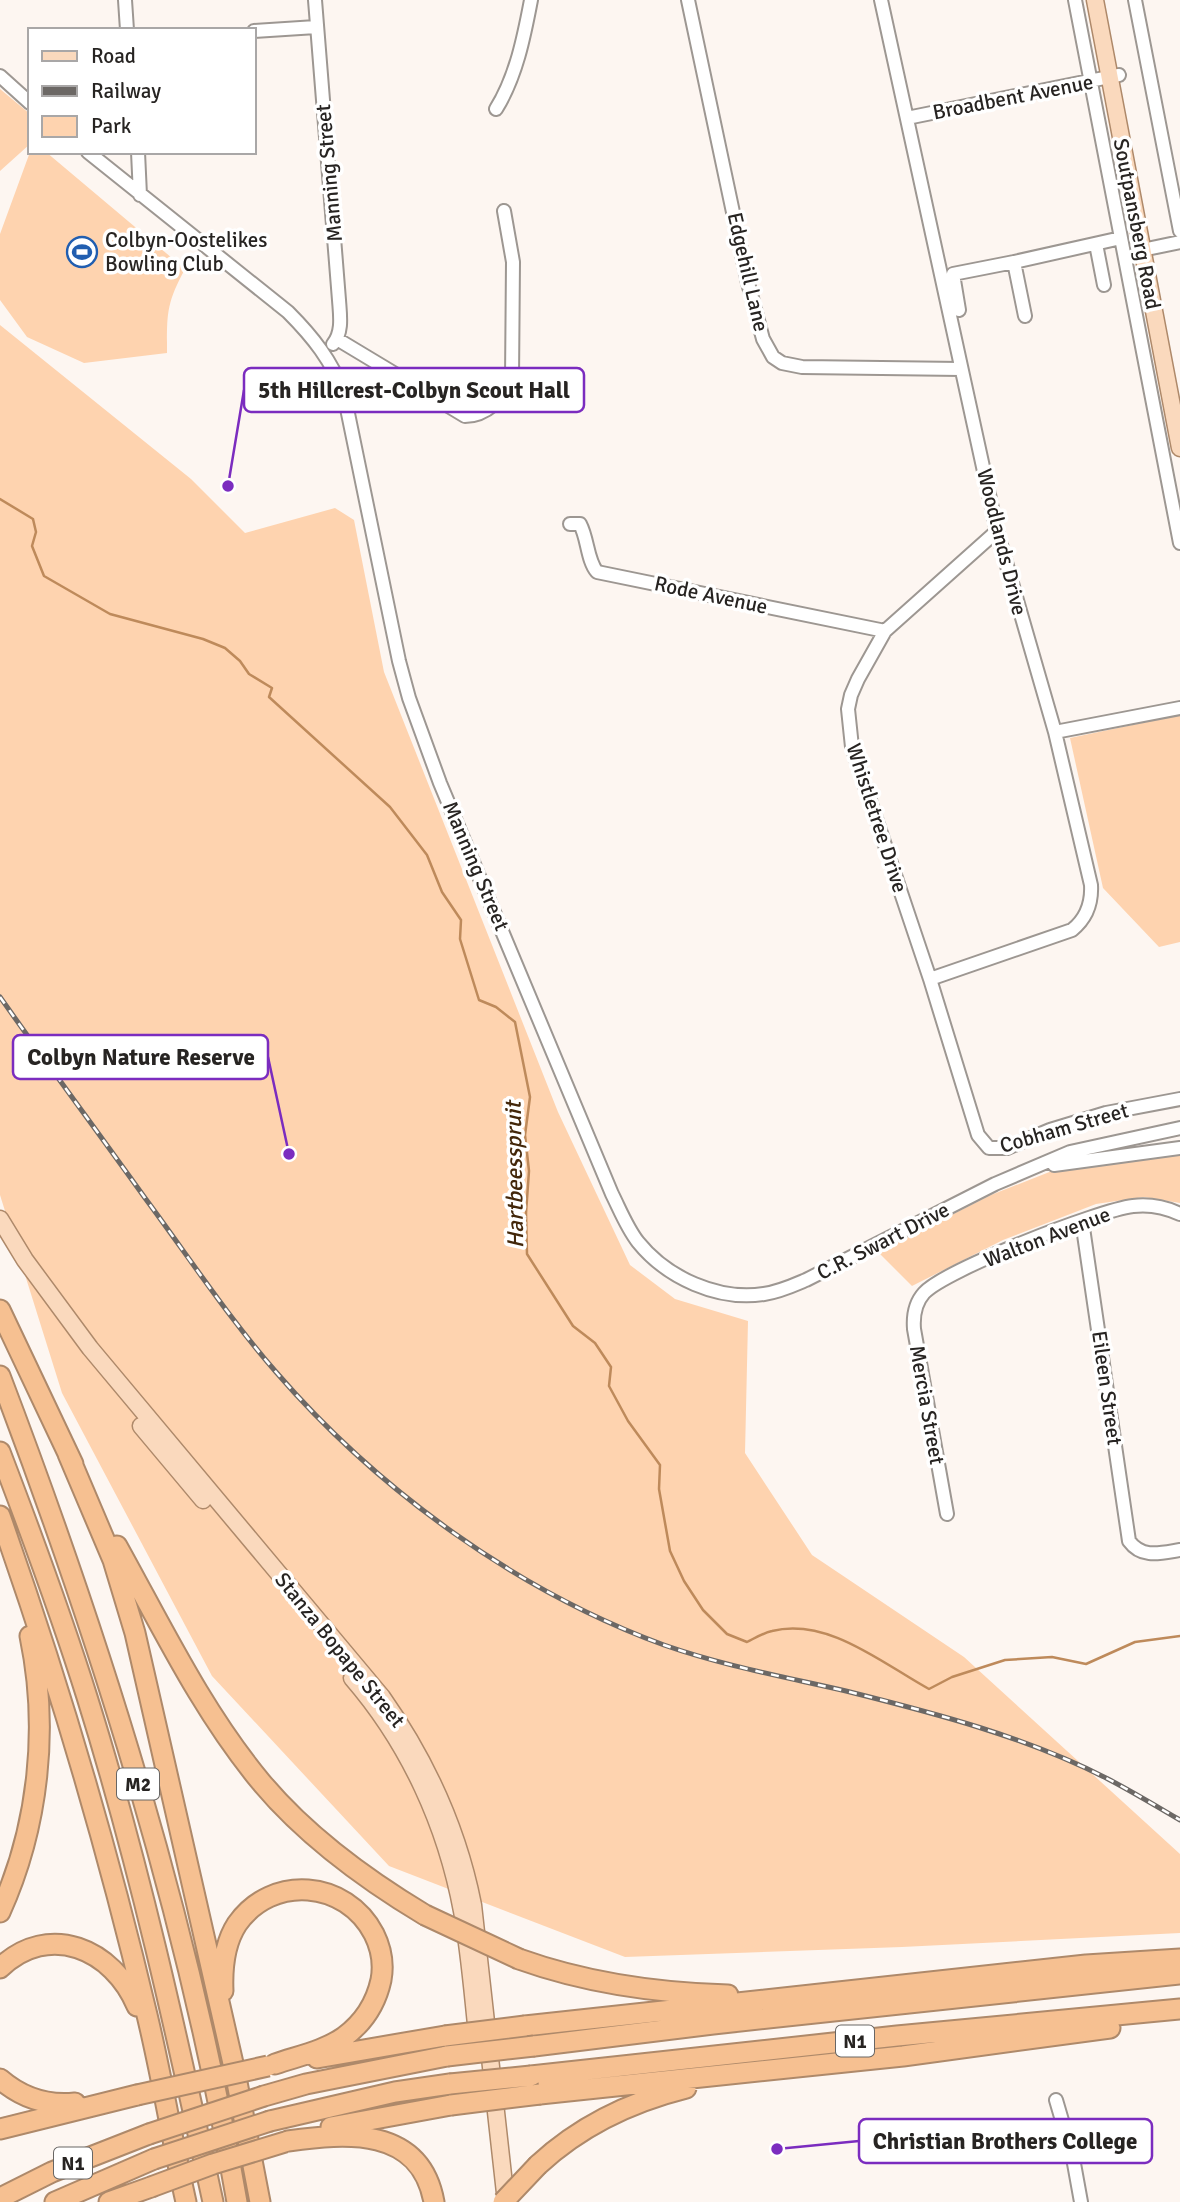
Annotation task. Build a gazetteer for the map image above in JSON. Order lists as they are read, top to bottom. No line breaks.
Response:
{"streets":{"highway":["M2","N1"],"main road":["Soutpansberg Road","Stanza Bopape Street"],"street":["Broadbent Avenue","Manning Street","Edgehill Lane","Woodlands Drive","Rode Avenue","Whistletree Drive","Cobham Street","Walton Avenue","C.R. Swart Drive","Eileen Street","Mercia Street"]},"crossings":[["Broadbent Avenue","Soutpansberg Road"],["Broadbent Avenue","Woodlands Drive"],["Manning Street","C.R. Swart Drive"],["Edgehill Lane","Woodlands Drive"],["Woodlands Drive","Whistletree Drive"],["Rode Avenue","Whistletree Drive"],["Whistletree Drive","Cobham Street"],["Walton Avenue","Eileen Street"],["Walton Avenue","Mercia Street"]],"water":["Hartbeesspruit"],"places":{"sports":["Colbyn-Oostelikes Bowling Club"],"other":["5th Hillcrest-Colbyn Scout Hall","Colbyn Nature Reserve","Christian Brothers College"]},"legend":["Road","Railway","Park"]}
